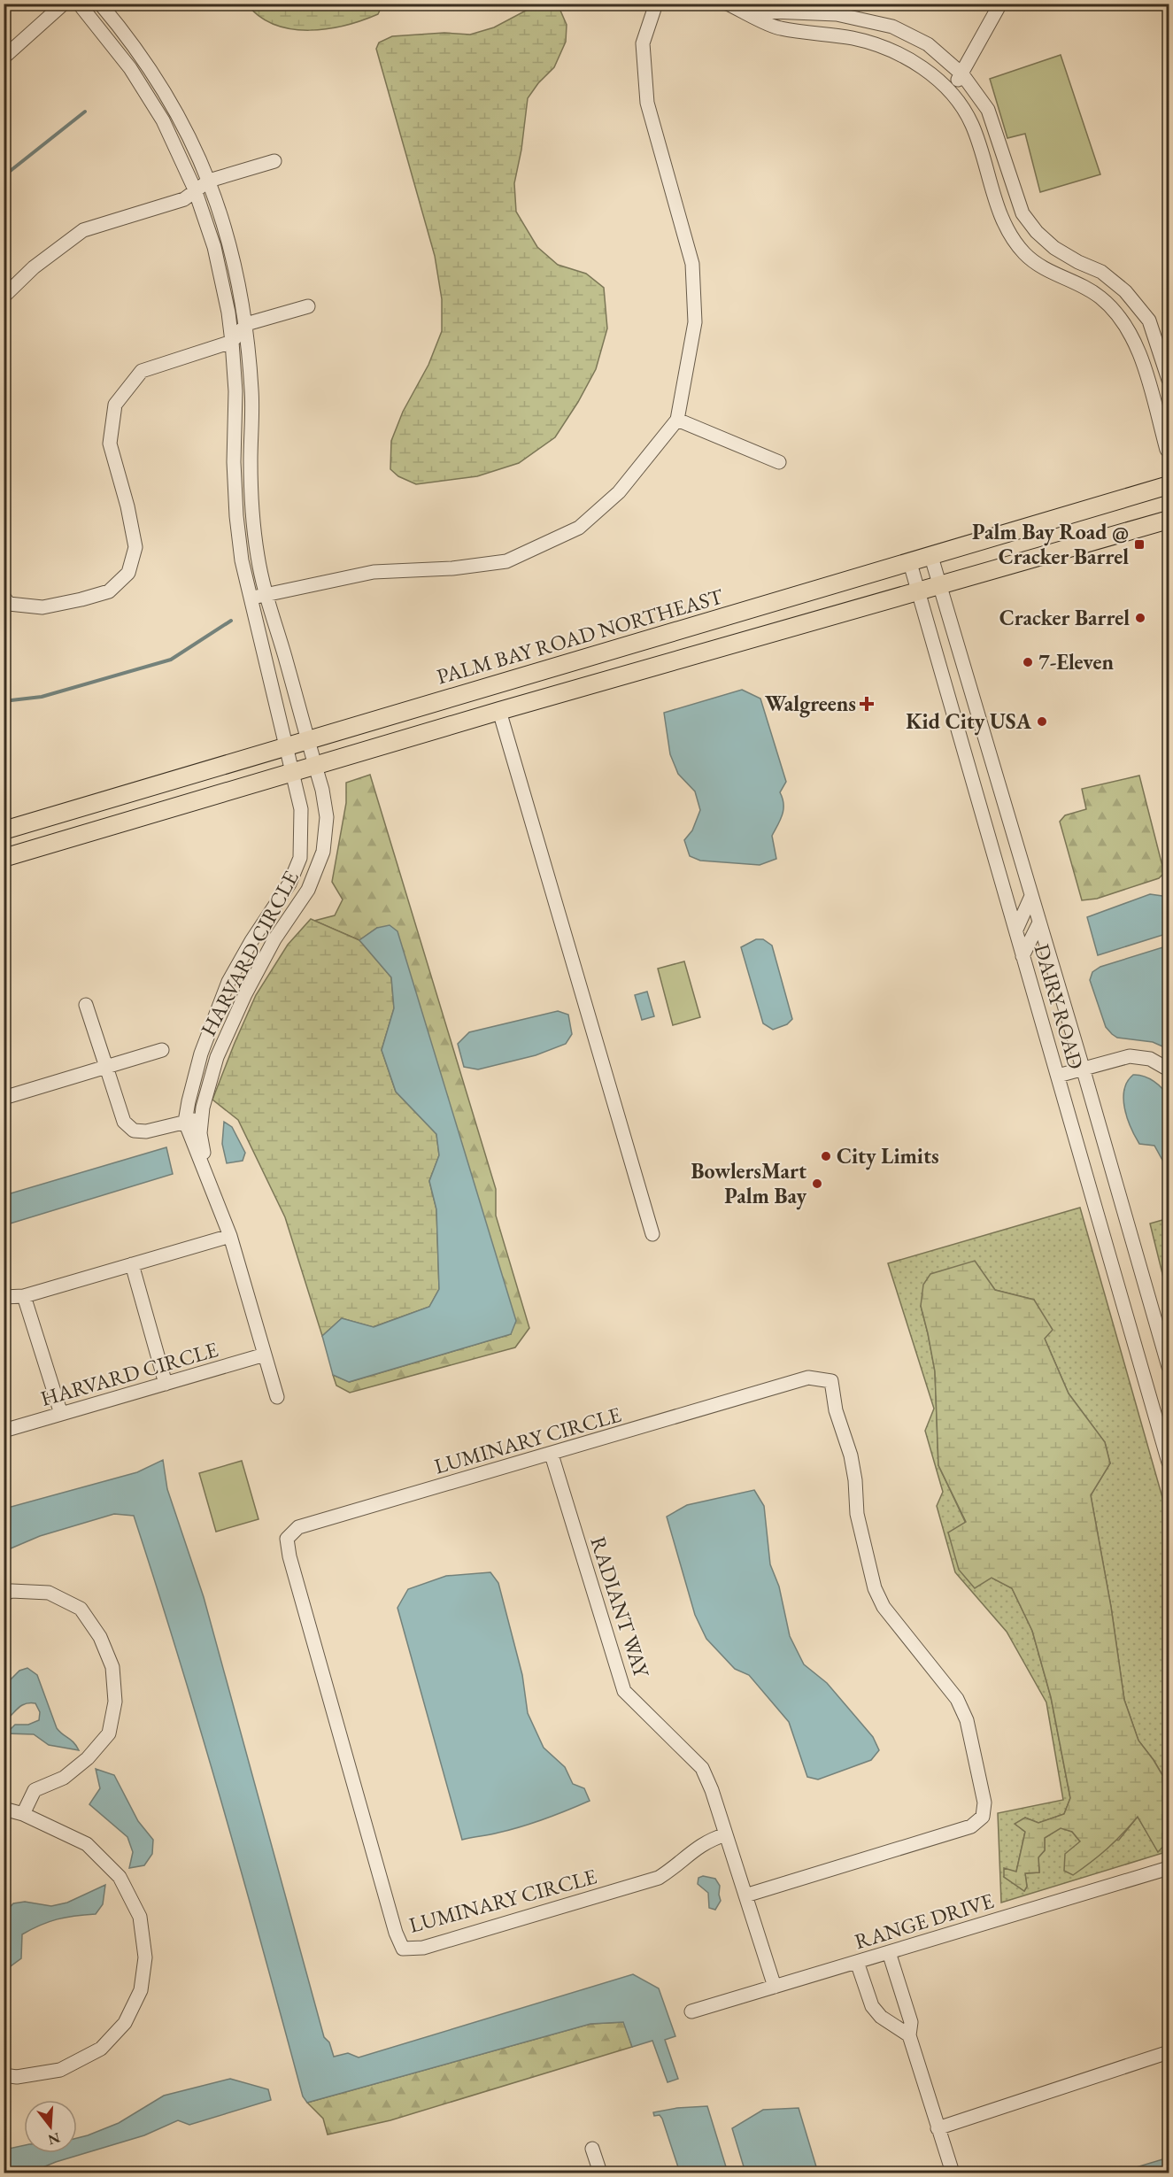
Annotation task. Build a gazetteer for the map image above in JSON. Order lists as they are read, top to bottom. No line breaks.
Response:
{"streets":{"main road":["PALM BAY ROAD NORTHEAST"],"street":["HARVARD CIRCLE","DAIRY ROAD","LUMINARY CIRCLE","RADIANT WAY","RANGE DRIVE"]},"crossings":[["PALM BAY ROAD NORTHEAST","HARVARD CIRCLE"],["PALM BAY ROAD NORTHEAST","DAIRY ROAD"],["LUMINARY CIRCLE","RADIANT WAY"],["RADIANT WAY","RANGE DRIVE"]],"places":{"transit":["Palm Bay Road @ Cracker Barrel"],"other":["Cracker Barrel","7-Eleven","Kid City USA","City Limits","BowlersMart Palm Bay"],"health":["Walgreens"]},"north":"bottom"}
